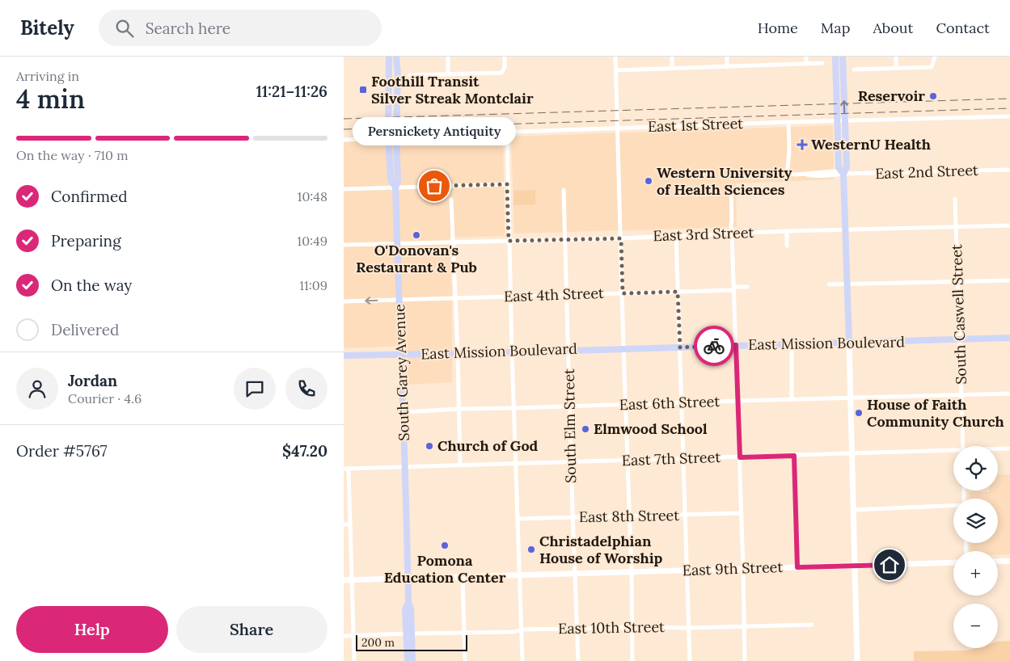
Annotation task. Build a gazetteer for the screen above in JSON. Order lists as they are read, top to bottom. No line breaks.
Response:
{"streets":{"main road":["East Mission Boulevard","South Garey Avenue"],"street":["East 1st Street","East 2nd Street","East 3rd Street","East 4th Street","South Caswell Street","East 6th Street","South Elm Street","East 7th Street","East 8th Street","East 9th Street","East 10th Street"]},"crossings":[["East 1st Street","East 2nd Street"],["East 3rd Street","South Caswell Street"],["East 3rd Street","South Garey Avenue"],["East 3rd Street","South Elm Street"],["East 4th Street","South Garey Avenue"],["East 4th Street","South Elm Street"],["South Caswell Street","East Mission Boulevard"],["South Caswell Street","East 6th Street"],["East Mission Boulevard","South Garey Avenue"],["East Mission Boulevard","South Elm Street"],["South Garey Avenue","East 6th Street"],["South Garey Avenue","East 7th Street"],["South Garey Avenue","East 9th Street"],["South Garey Avenue","East 10th Street"],["East 6th Street","South Elm Street"],["South Elm Street","East 7th Street"],["South Elm Street","East 8th Street"],["South Elm Street","East 9th Street"],["South Elm Street","East 10th Street"]],"places":{"transit":["Foothill Transit Silver Streak Montclair"],"other":["Reservoir","Western University of Health Sciences","Persnickety Antiquity","O'Donovan's Restaurant & Pub","House of Faith Community Church","Elmwood School","Church of God","Pomona Education Center","Christadelphian House of Worship"],"health":["WesternU Health"]},"scale_bar":"200 m","page":{"header":"Bitely","search":"Search here","nav":["Home","Map","About","Contact"],"heading":["4 min","Arriving in","11:21–11:26"],"panel":["Jordan","Courier · 4.6","Order #5767","$47.20"],"bubble":"Persnickety Antiquity","bar":"On the way · 710 m","list":[["Confirmed","10:48"],["Preparing","10:49"],["On the way","11:09"],"Delivered"],"map_buttons":["+","−"],"buttons":["Help","Share"],"scale":"200 m"}}
